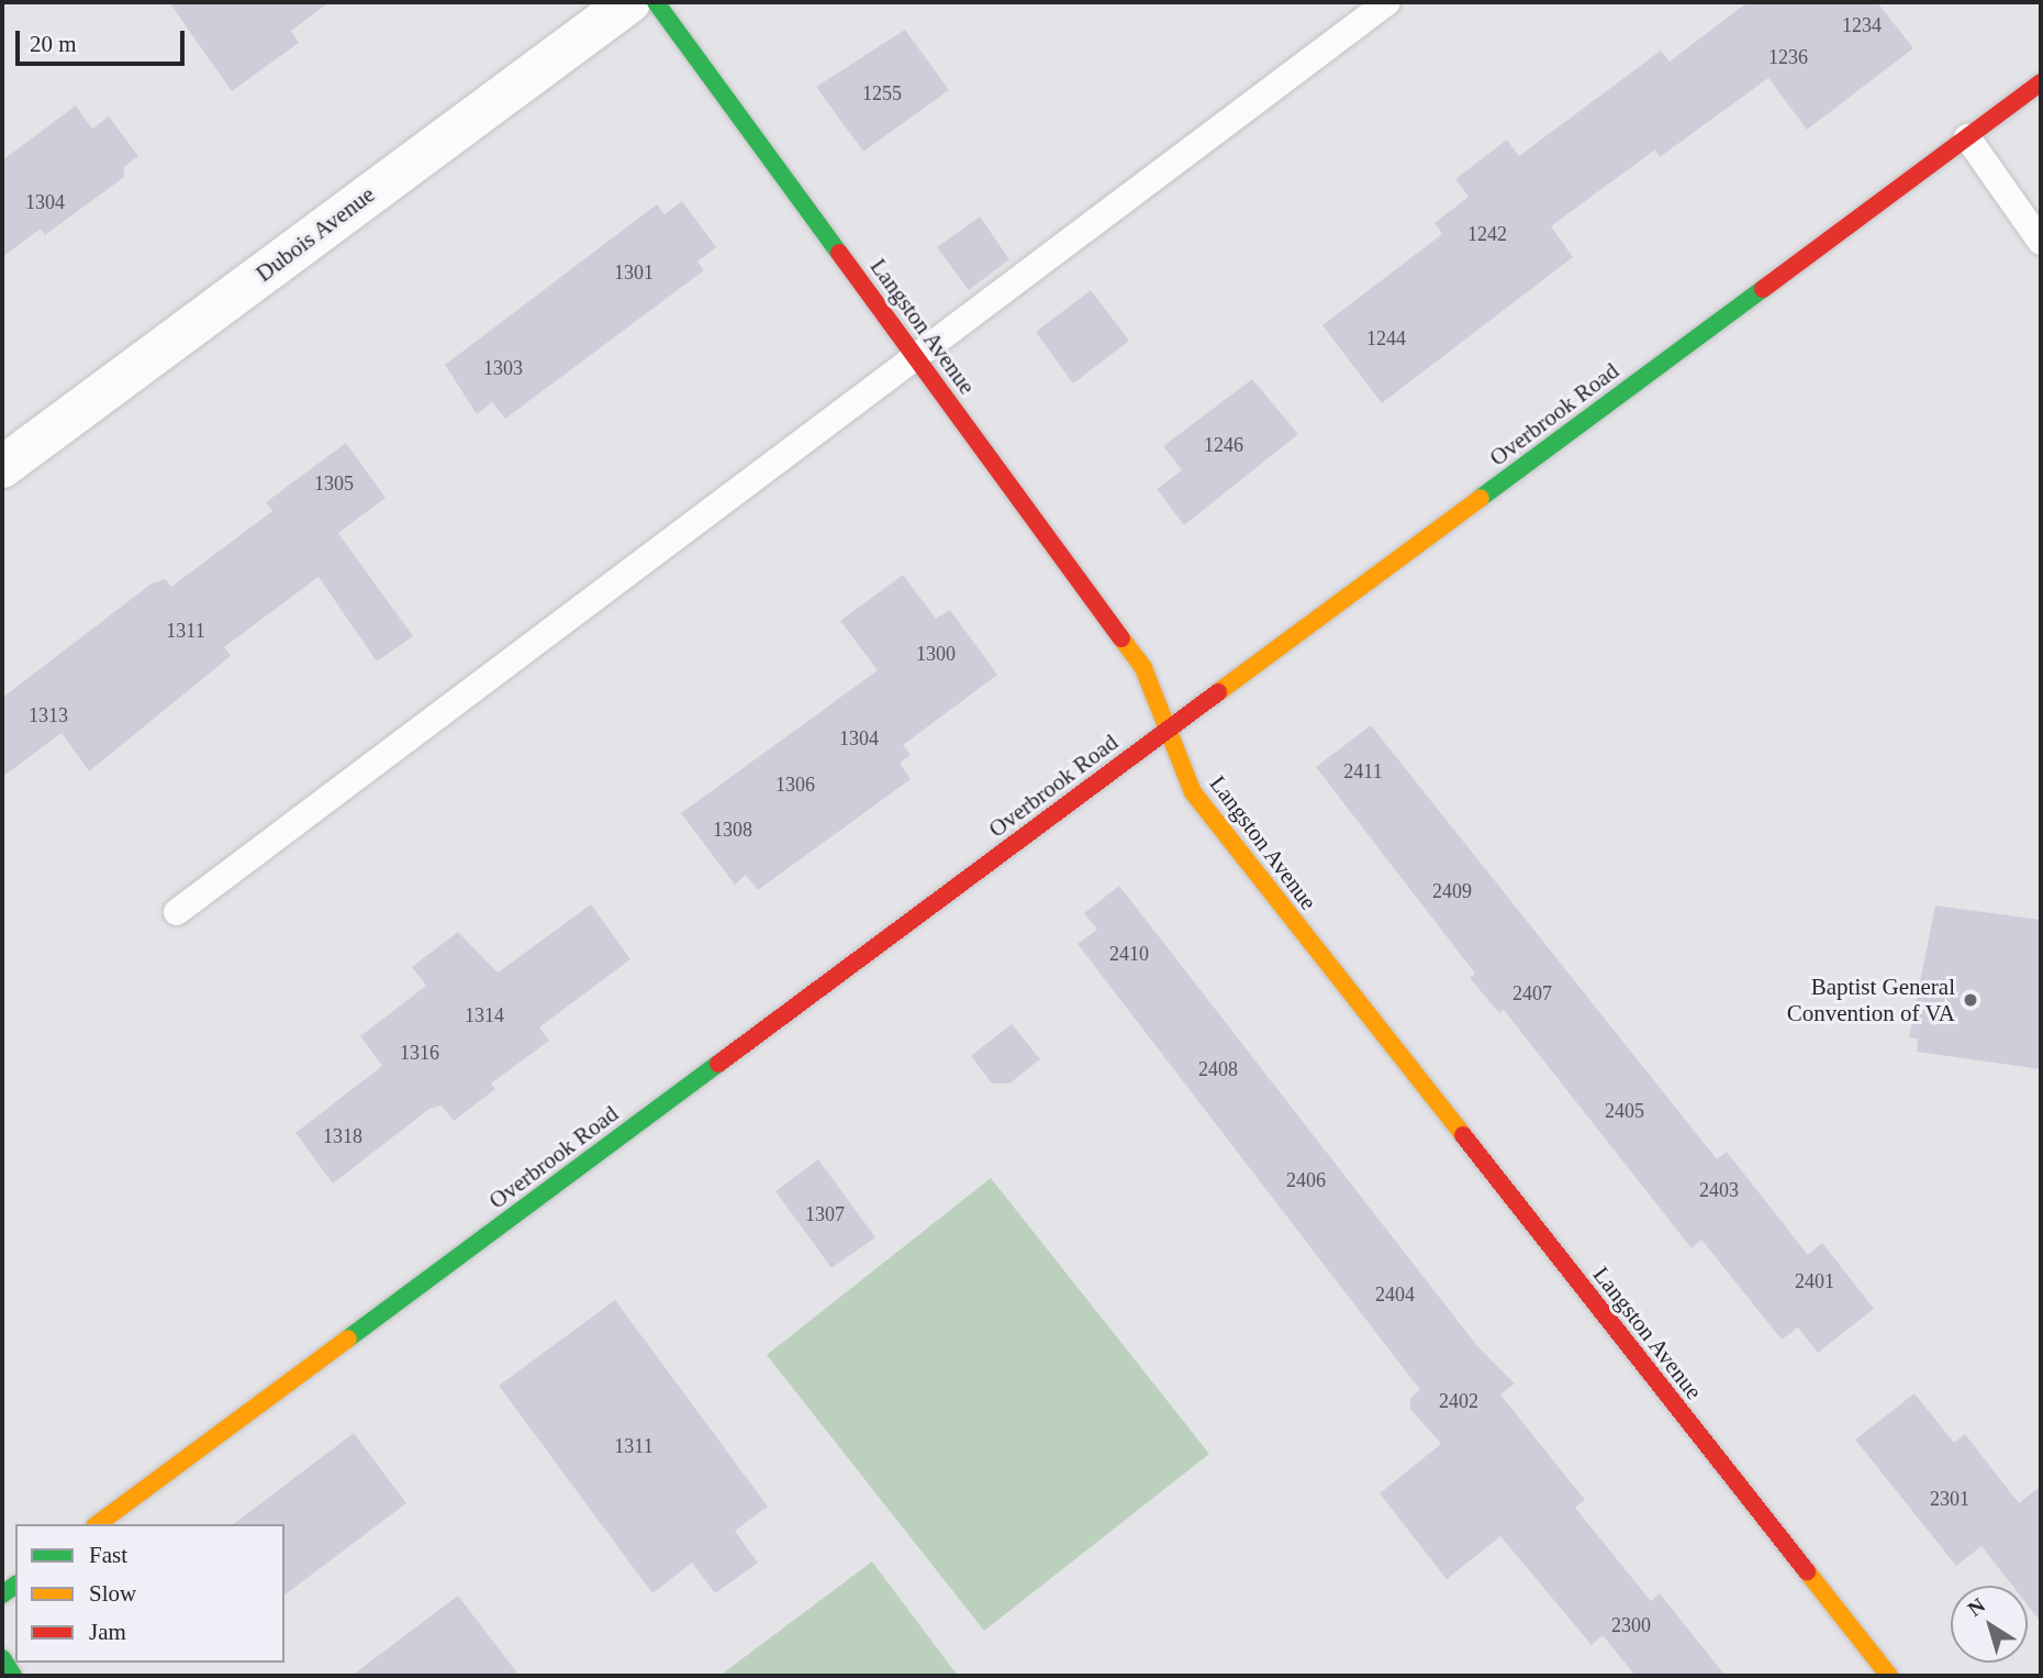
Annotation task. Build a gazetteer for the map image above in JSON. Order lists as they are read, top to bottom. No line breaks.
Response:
{"streets":{"main road":["Langston Avenue","Overbrook Road"],"street":["Dubois Avenue"]},"crossings":[["Langston Avenue","Overbrook Road"]],"places":["Baptist General Convention of VA"],"house_numbers":["1234","1236","1255","1304","1242","1301","1244","1303","1246","1305","1311","1300","1313","1304","2411","1306","1308","2409","2410","2407","1314","1316","2408","2405","1318","2406","2403","1307","2401","2404","2402","1311","2301","2300"],"legend":["Fast","Slow","Jam"],"scale_bar":"20 m","north":"top left"}
